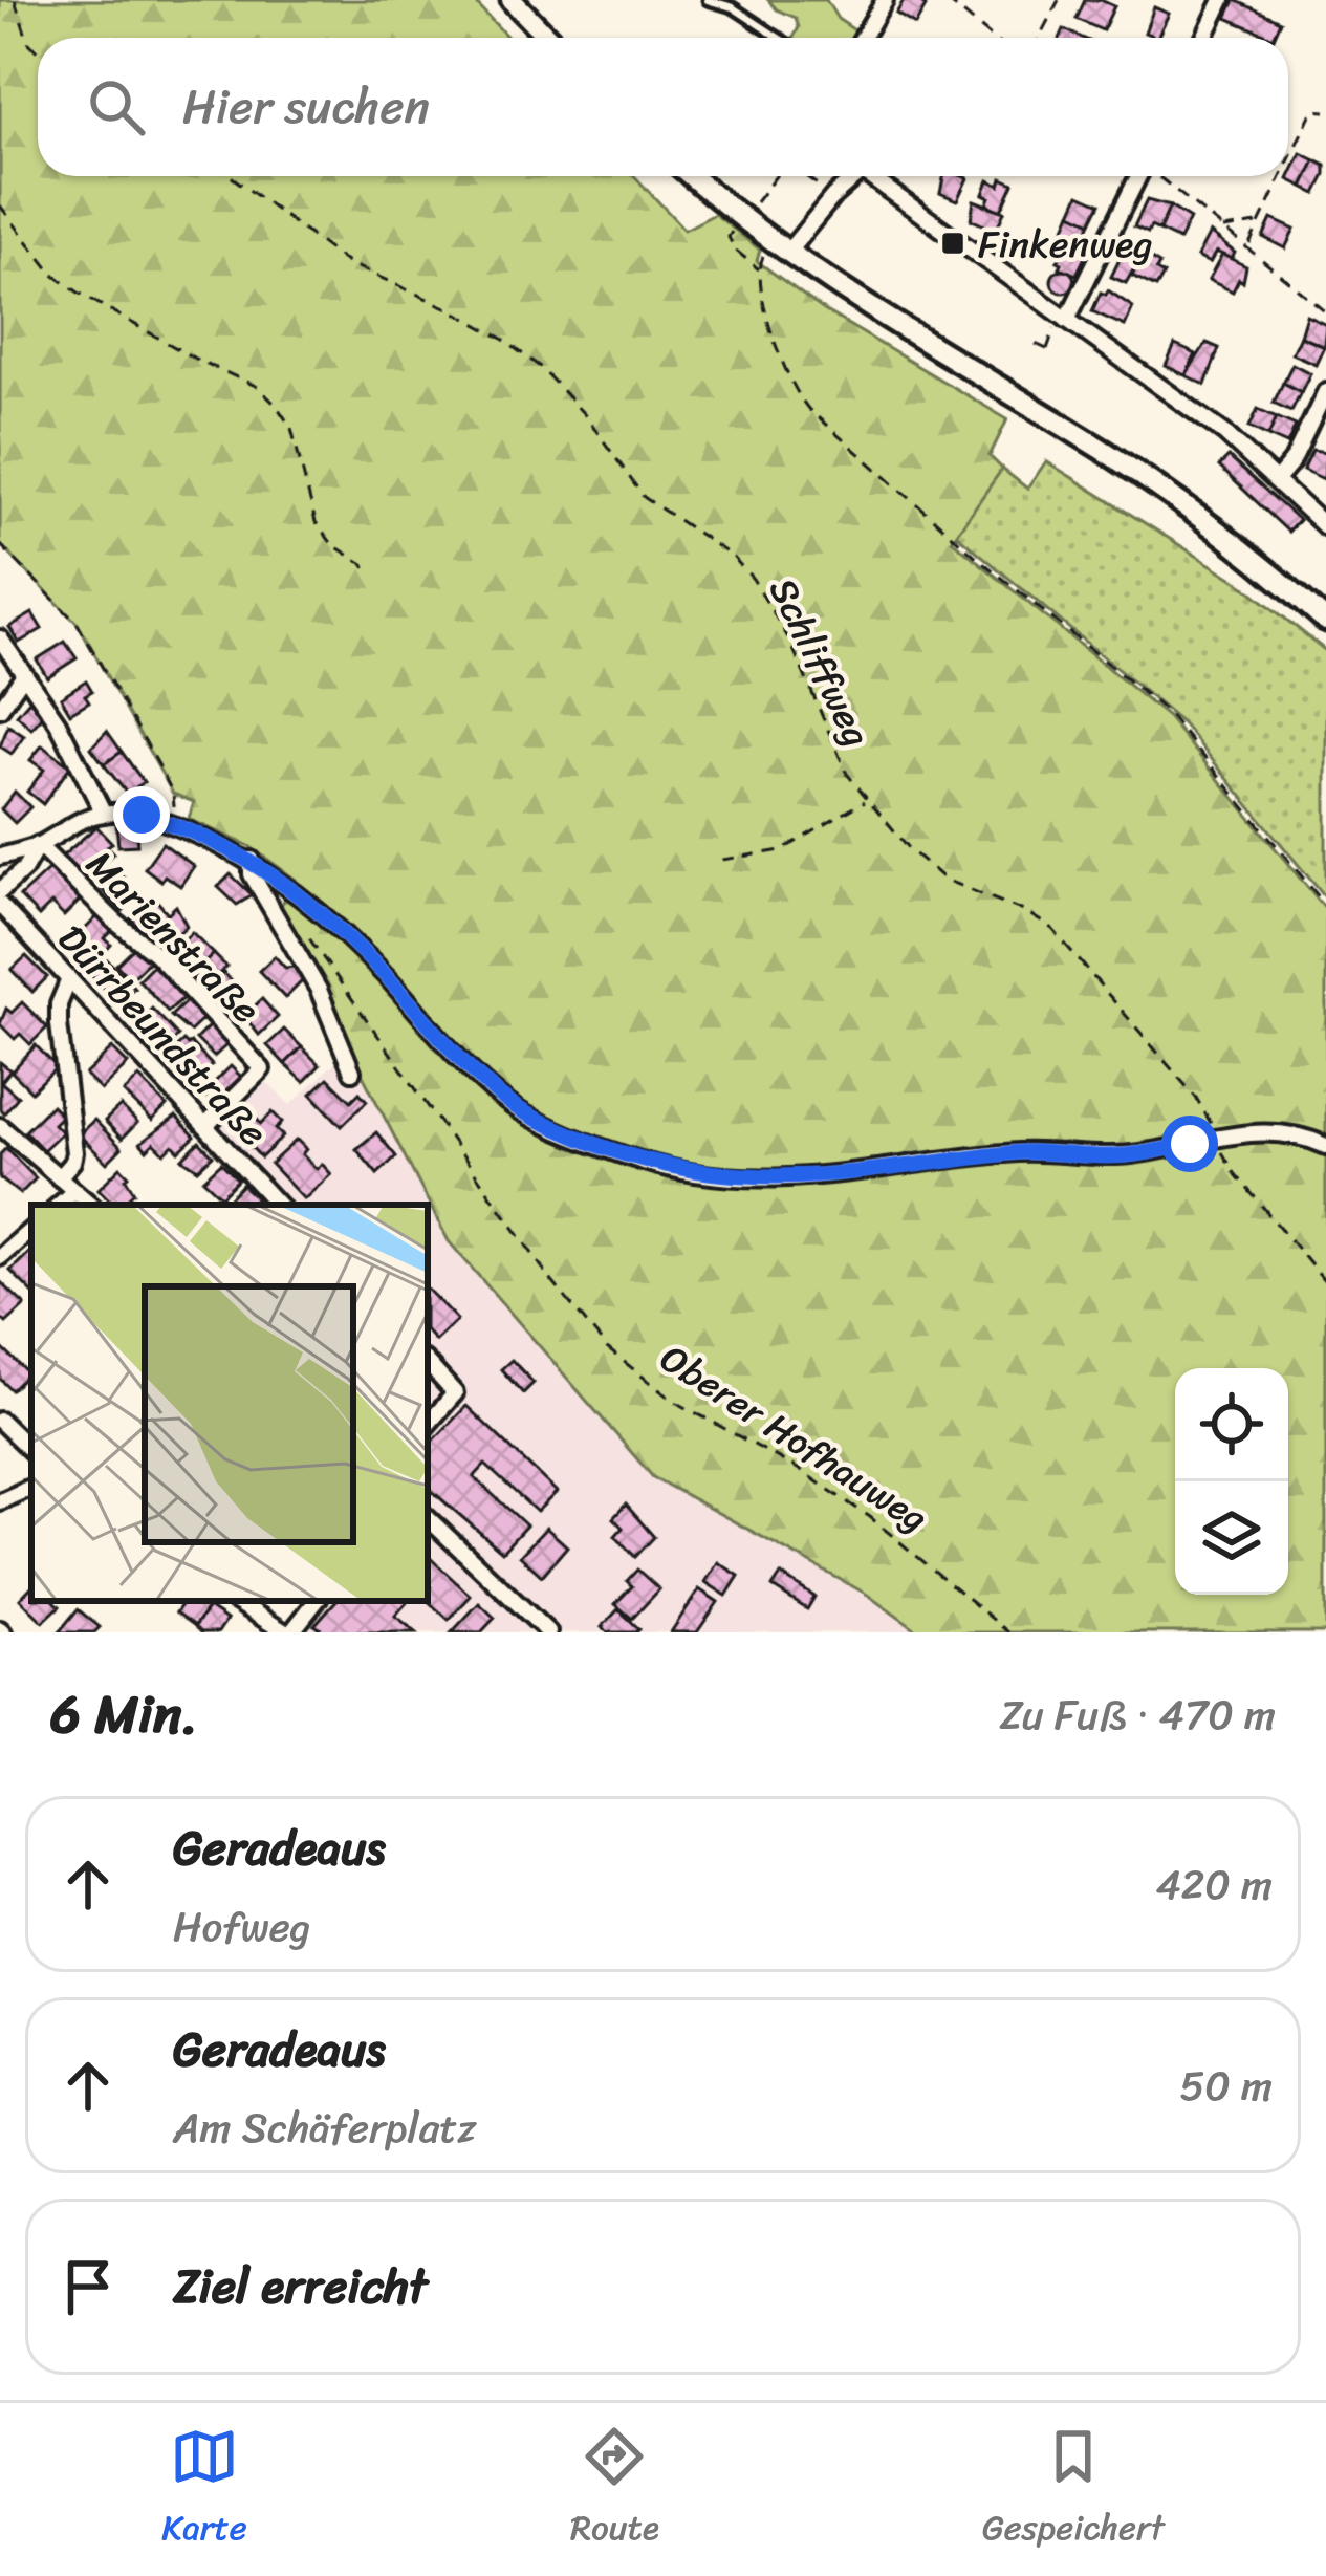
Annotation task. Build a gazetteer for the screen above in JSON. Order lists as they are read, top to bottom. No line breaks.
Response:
{"streets":{"street":["Marienstraße","Dürrbeundstraße"],"path":["Schliffweg","Oberer Hofhauweg"]},"crossings":[["Marienstraße","Dürrbeundstraße"]],"places":{"transit":["Finkenweg"]},"page":{"search":"Hier suchen","heading":["6 Min.","Zu Fuß · 470 m"],"list":[["Geradeaus","Hofweg","420 m"],["Geradeaus","Am Schäferplatz","50 m"],"Ziel erreicht"],"nav":["Karte","Route","Gespeichert"]}}
